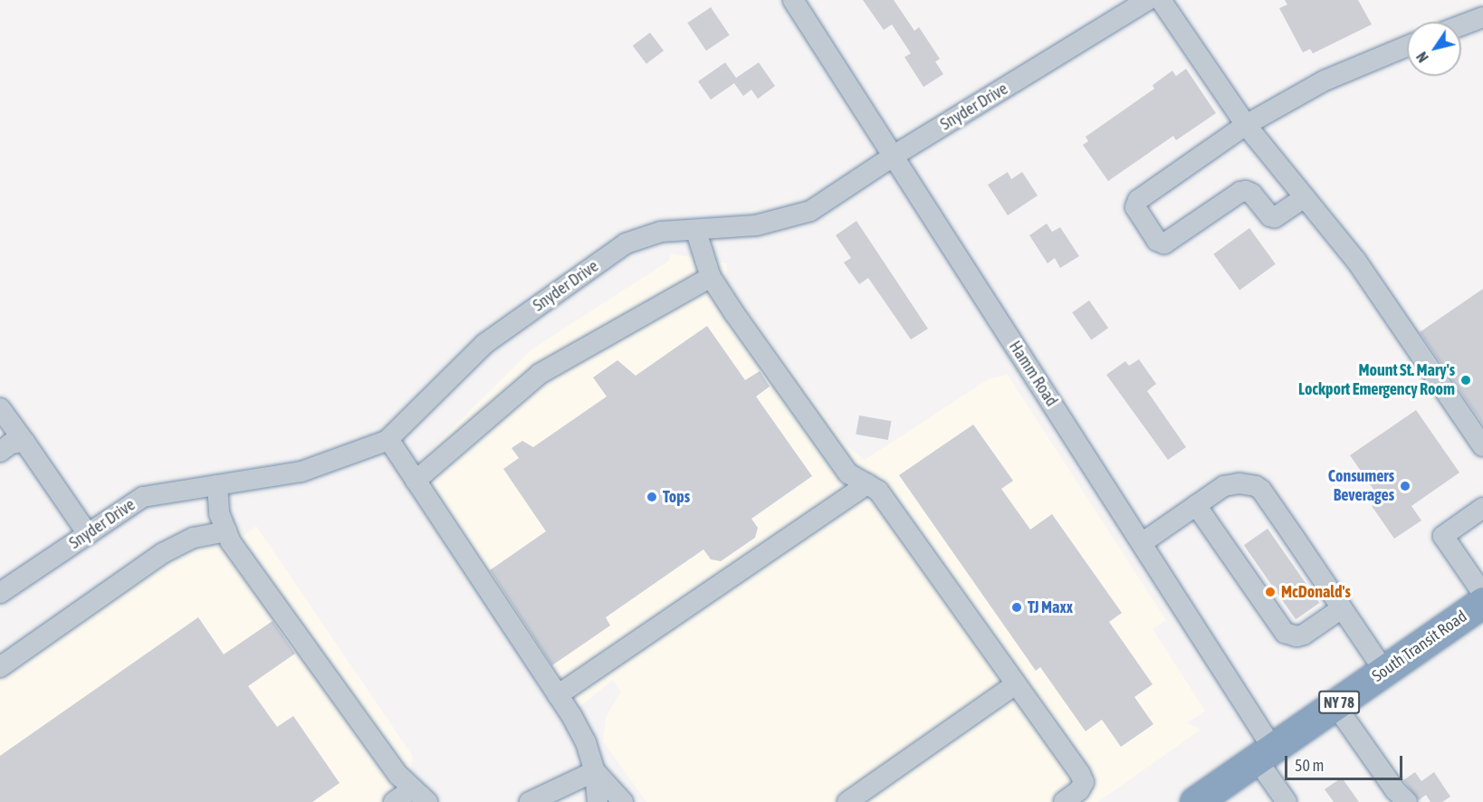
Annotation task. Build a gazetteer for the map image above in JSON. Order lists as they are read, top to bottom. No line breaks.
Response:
{"streets":{"highway":["South Transit Road","NY 78"],"street":["Snyder Drive","Hamm Road"]},"crossings":[["Snyder Drive","Hamm Road"],["Hamm Road","South Transit Road"]],"places":["Mount St. Mary's Lockport Emergency Room","Consumers Beverages","Tops","McDonald's","TJ Maxx"],"scale_bar":"50 m","north":"bottom left"}
